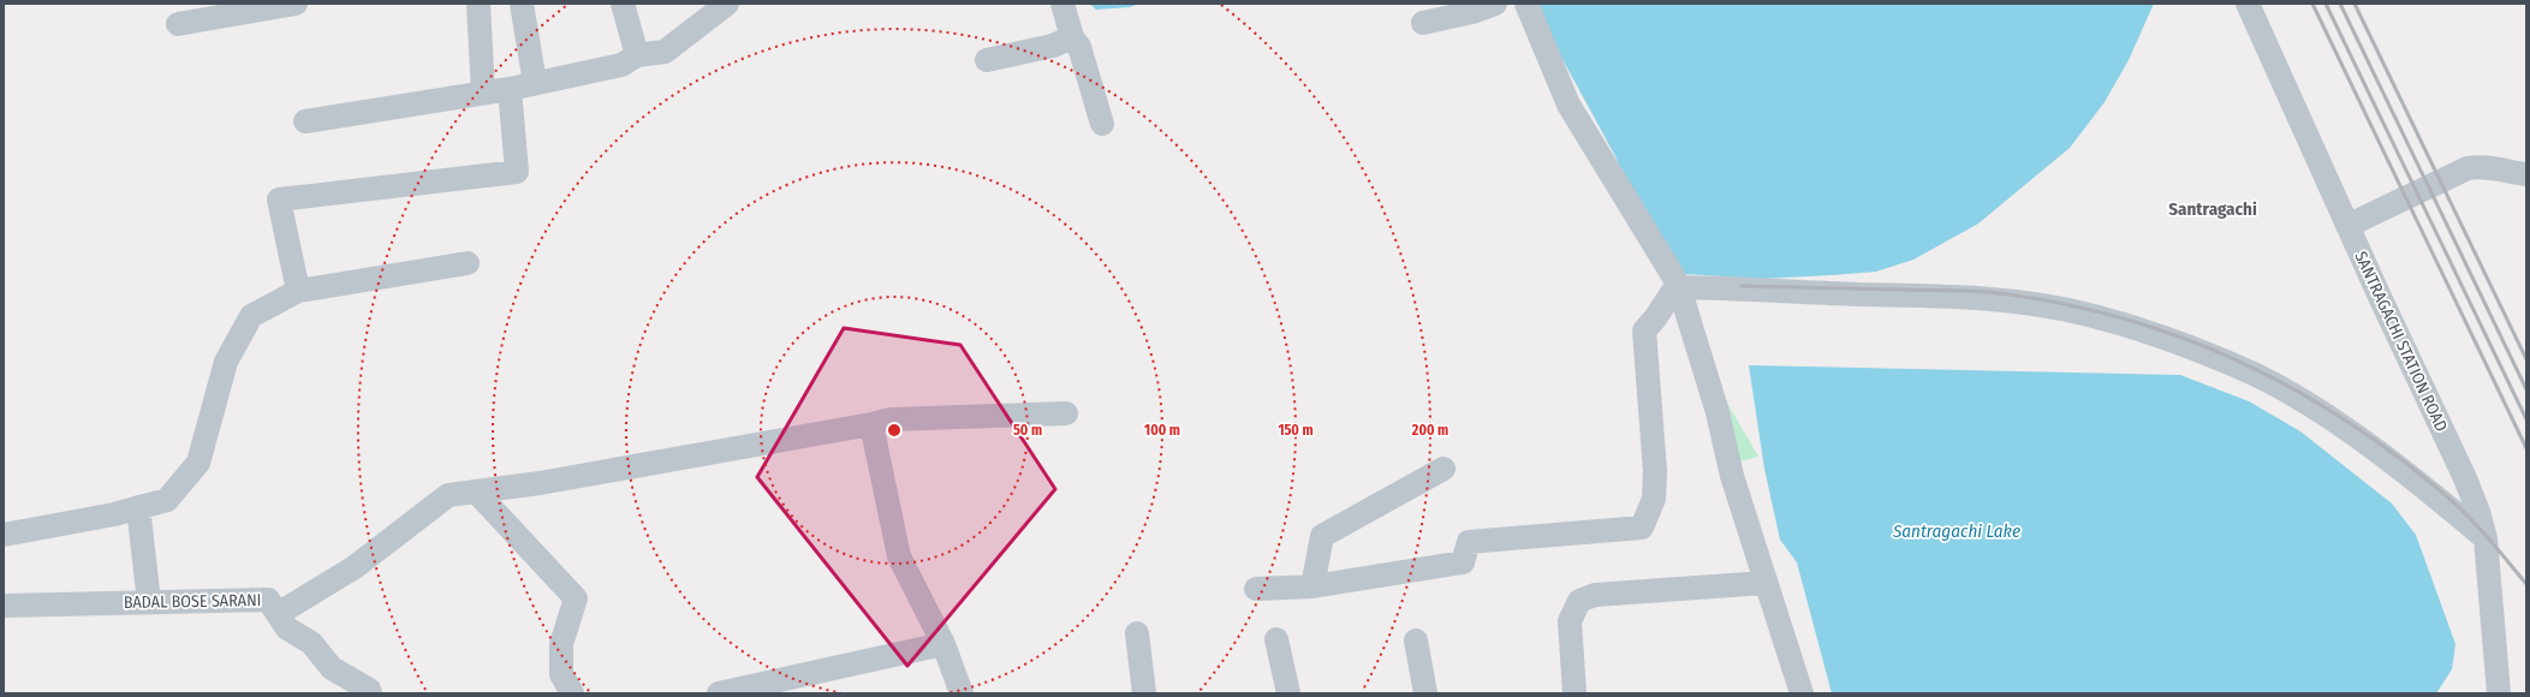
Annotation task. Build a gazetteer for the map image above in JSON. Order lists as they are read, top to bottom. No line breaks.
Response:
{"streets":{"street":["SANTRAGACHI STATION ROAD","BADAL BOSE SARANI"]},"districts":["Santragachi"],"water":["Santragachi Lake"],"rings":["50 m","100 m","150 m","200 m"]}
